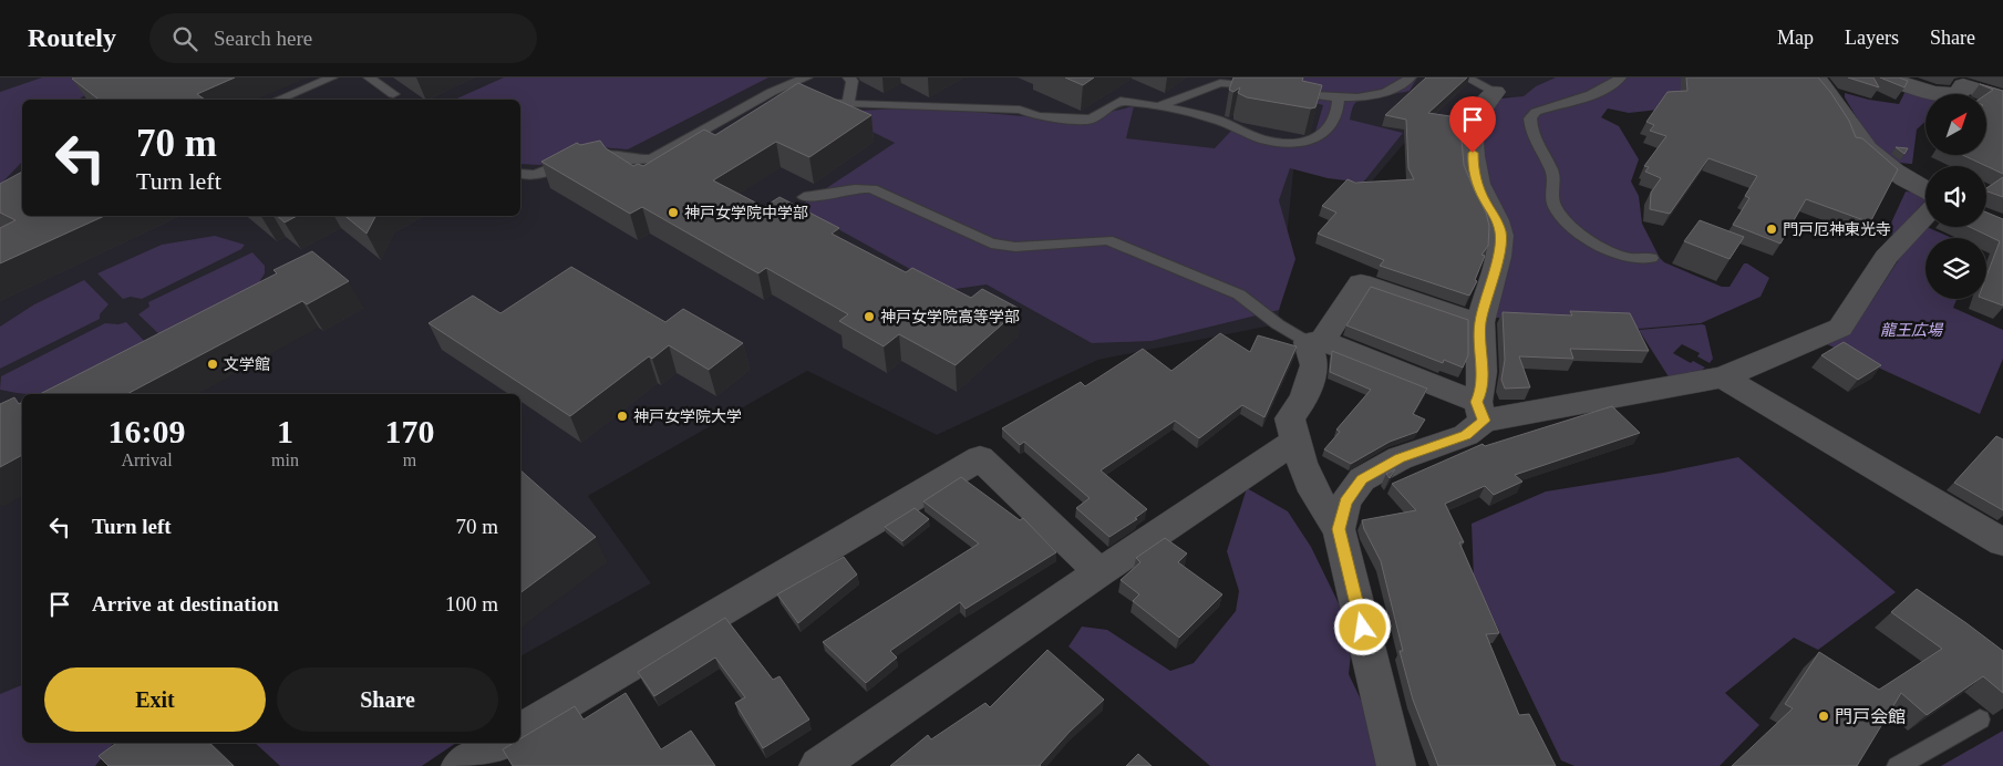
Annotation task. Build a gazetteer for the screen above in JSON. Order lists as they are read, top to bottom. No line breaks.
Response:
{"parks":["龍王広場"],"places":["神戸女学院中学部","門戸厄神東光寺","神戸女学院高等学部","文学館","神戸女学院大学","門戸会館"],"north":"top right","page":{"header":"Routely","search":"Search here","nav":["Map","Layers","Share"],"turn":["70 m","Turn left"],"eta":["16:09","Arrival","1","min","170","m"],"list":[{"name":"Turn left","value":"70 m"},{"name":"Arrive at destination","value":"100 m"}],"buttons":["Exit","Share"]}}
